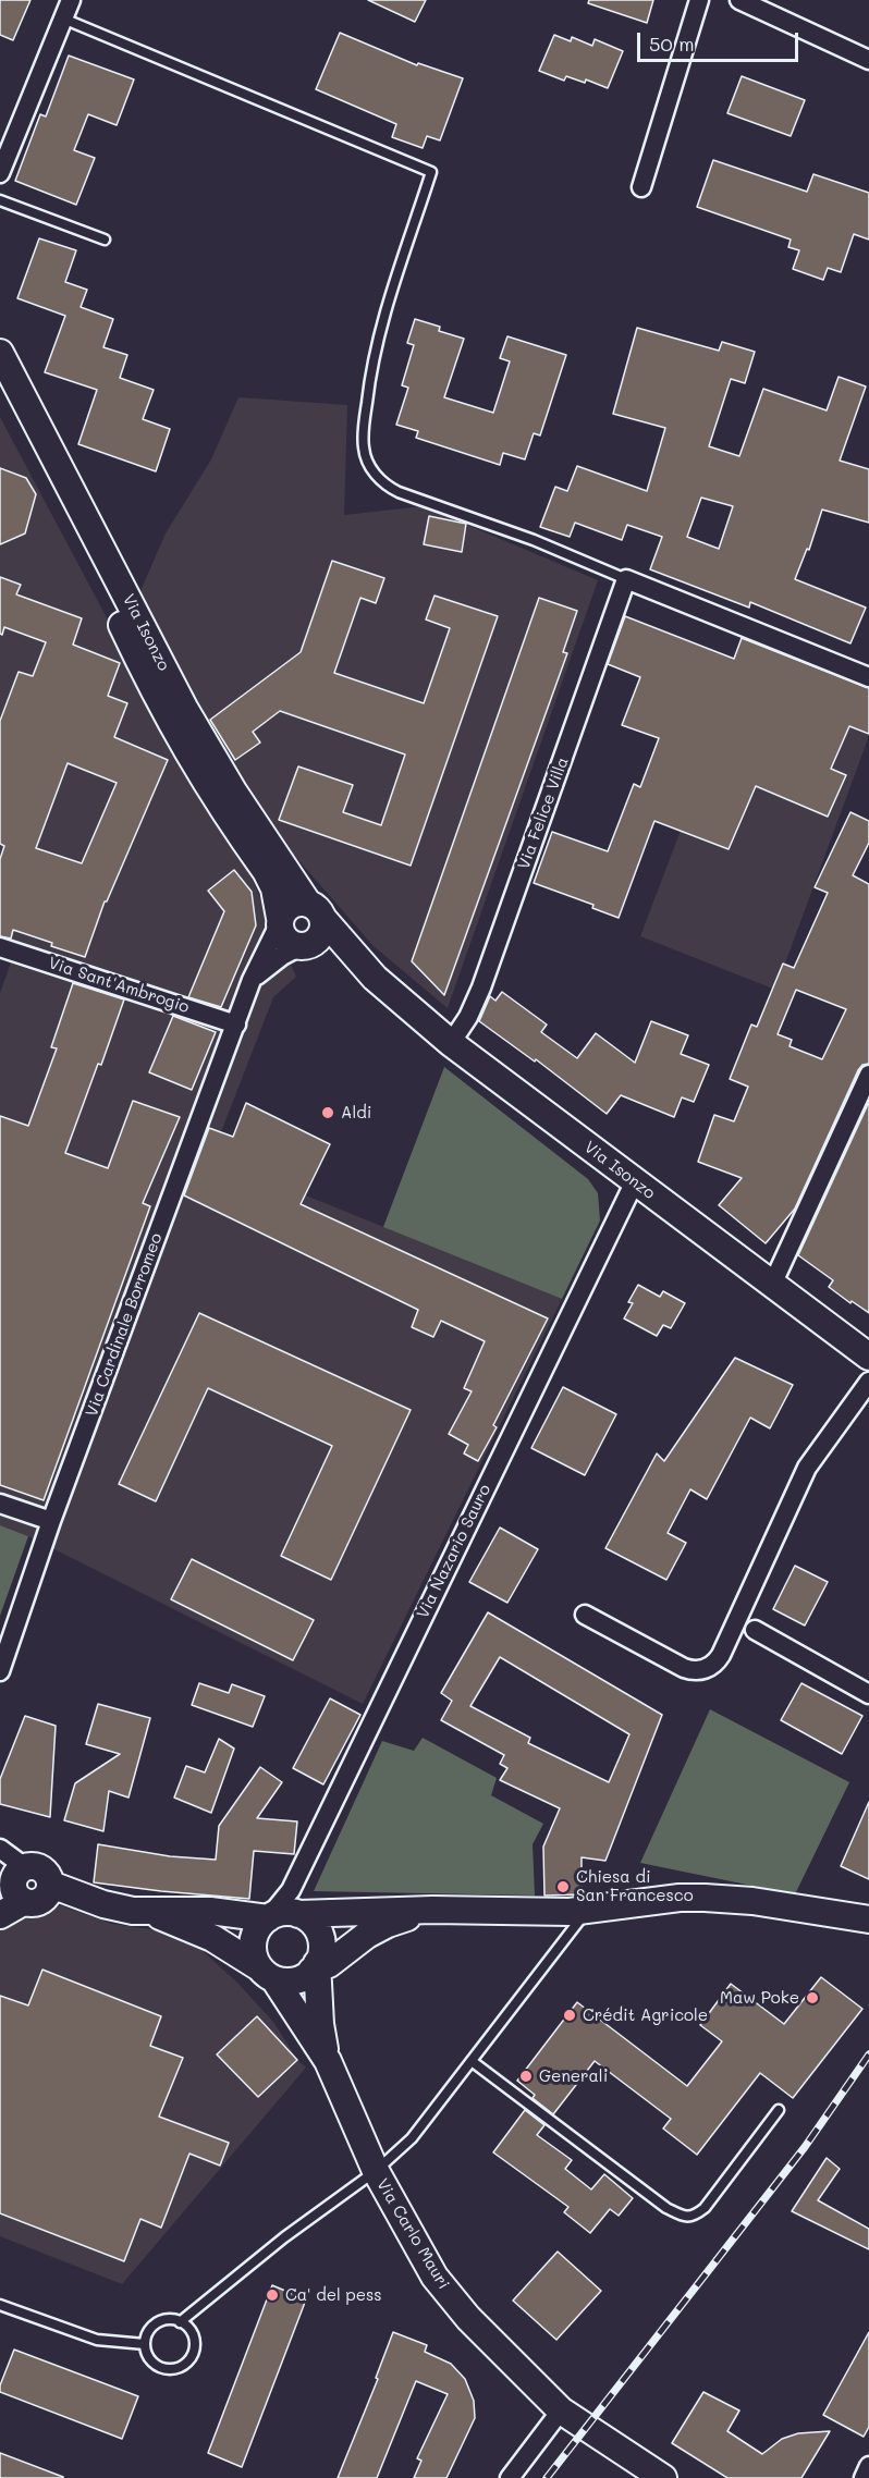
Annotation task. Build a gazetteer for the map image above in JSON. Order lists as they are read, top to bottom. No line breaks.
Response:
{"streets":{"street":["Via Isonzo","Via Felice Villa","Via Sant'Ambrogio","Via Cardinale Borromeo","Via Nazario Sauro","Via Carlo Mauri"]},"crossings":[["Via Isonzo","Via Felice Villa"],["Via Isonzo","Via Cardinale Borromeo"],["Via Isonzo","Via Nazario Sauro"],["Via Sant'Ambrogio","Via Cardinale Borromeo"],["Via Nazario Sauro","Via Carlo Mauri"]],"places":["Aldi","Chiesa di San Francesco","Maw Poke","Crédit Agricole","Generali","Ca' del pess"],"scale_bar":"50 m"}
